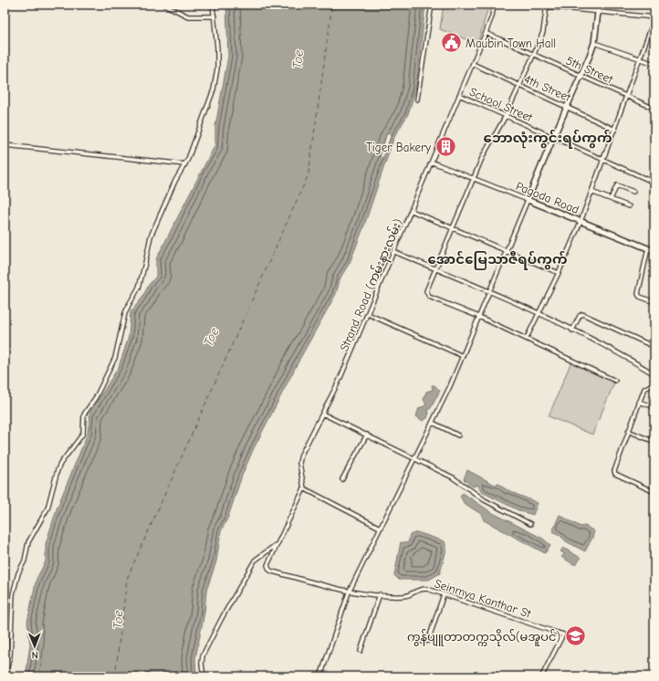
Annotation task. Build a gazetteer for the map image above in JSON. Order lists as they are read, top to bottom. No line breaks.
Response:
{"streets":{"main road":["Pagoda Road"],"street":["5th Street","4th Street","School Street","Strand Road (ကမ်းနားလမ်း)","Seinmya Kanthar St"]},"crossings":[["5th Street","Strand Road (ကမ်းနားလမ်း)"],["4th Street","Strand Road (ကမ်းနားလမ်း)"],["School Street","Strand Road (ကမ်းနားလမ်း)"],["Pagoda Road","Strand Road (ကမ်းနားလမ်း)"]],"districts":["ဘောလုံးကွင်းရပ်ကွက်","အောင်မြေသာဇီရပ်ကွက်"],"water":["Toe"],"places":{"public building":["Maubin Town Hall"],"building":["Tiger Bakery"],"school or university":["ကွန်ပျူတာတက္ကသိုလ်(မအူပင်)"]},"north":"bottom"}
